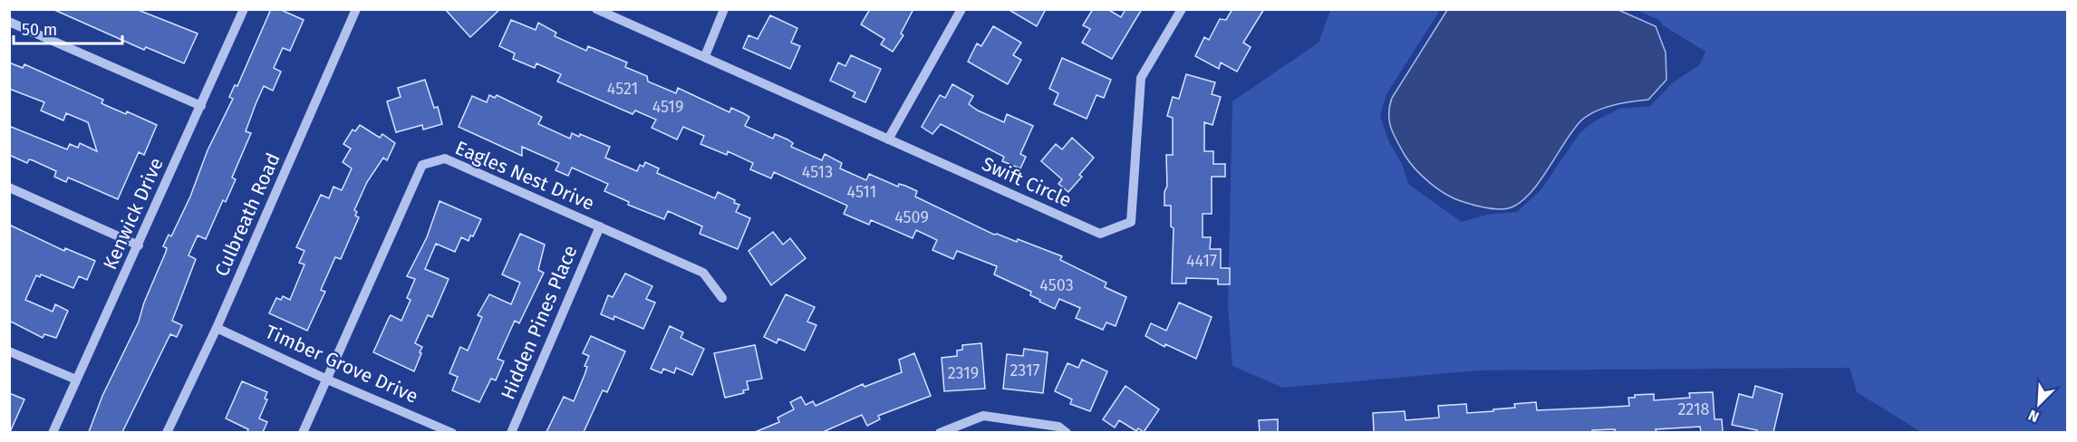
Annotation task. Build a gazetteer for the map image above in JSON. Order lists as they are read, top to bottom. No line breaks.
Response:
{"streets":{"street":["Eagles Nest Drive","Swift Circle","Kenwick Drive","Culbreath Road","Hidden Pines Place","Timber Grove Drive"]},"crossings":[["Eagles Nest Drive","Hidden Pines Place"],["Eagles Nest Drive","Timber Grove Drive"],["Culbreath Road","Timber Grove Drive"]],"house_numbers":["4521","4519","4513","4511","4509","4417","4503","2317","2319","2218"],"scale_bar":"50 m","north":"bottom left"}
